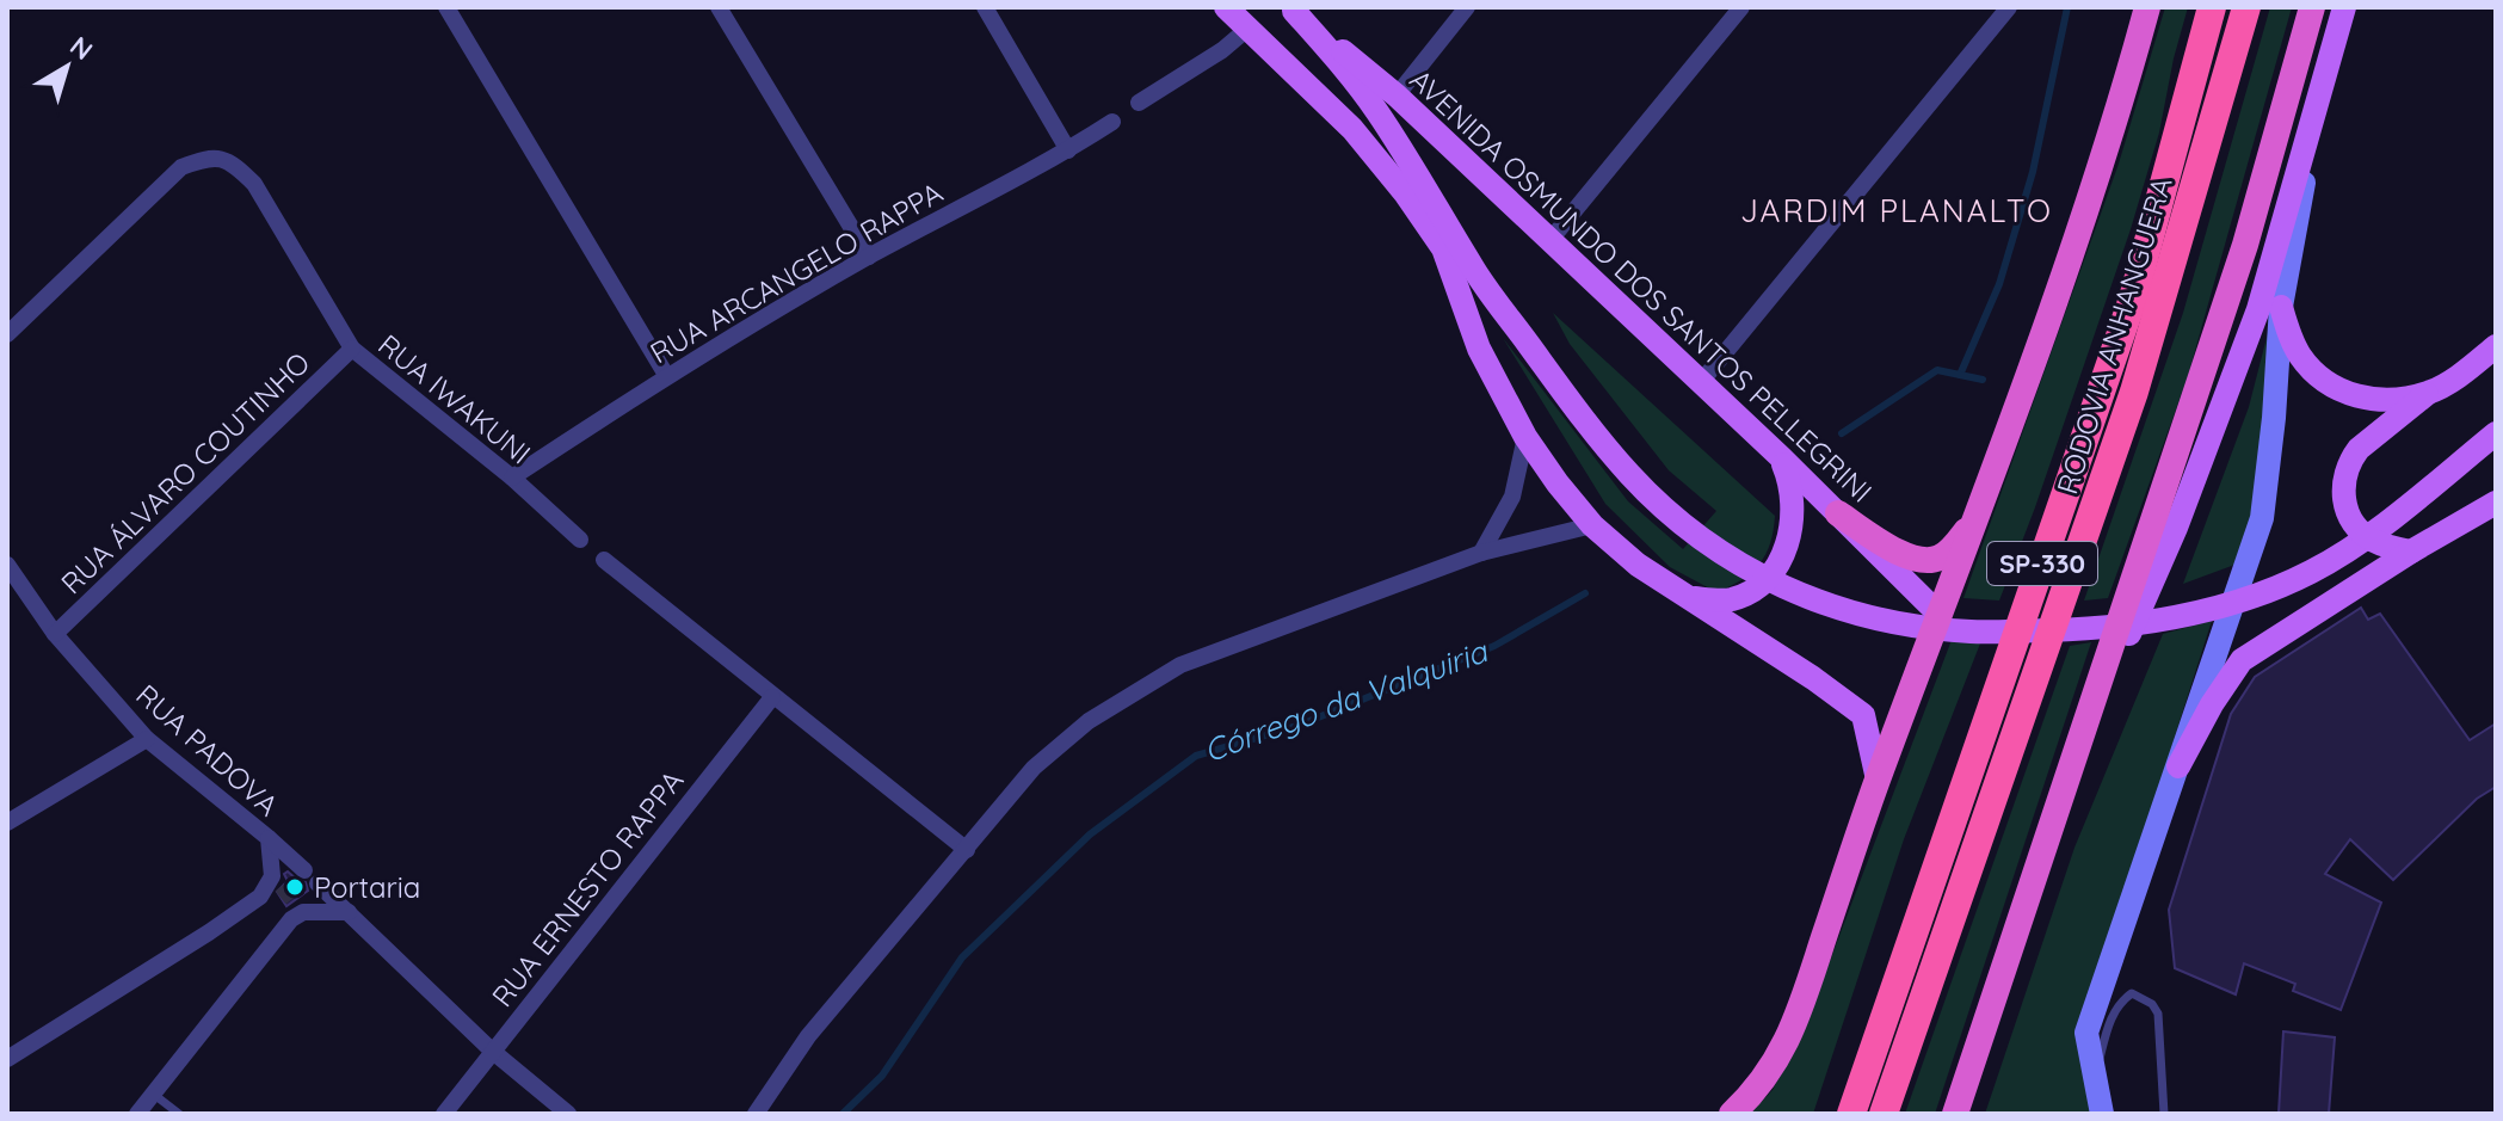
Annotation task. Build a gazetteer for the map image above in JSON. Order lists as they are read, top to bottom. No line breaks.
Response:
{"streets":{"highway":["RODOVIA ANHANGUERA","SP-330"],"main road":["AVENIDA OSMUNDO DOS SANTOS PELLEGRINI"],"street":["RUA ARCANGELO RAPPA","RUA IWAKUNI","RUA ÁLVARO COUTINHO","RUA PADOVA","RUA ERNESTO RAPPA"]},"crossings":[["RUA ARCANGELO RAPPA","RUA IWAKUNI"],["RUA IWAKUNI","RUA ÁLVARO COUTINHO"],["RUA ÁLVARO COUTINHO","RUA PADOVA"],["RUA PADOVA","RUA ERNESTO RAPPA"]],"districts":["JARDIM PLANALTO"],"water":["Córrego da Valquiria"],"places":["Portaria"],"north":"top right"}
